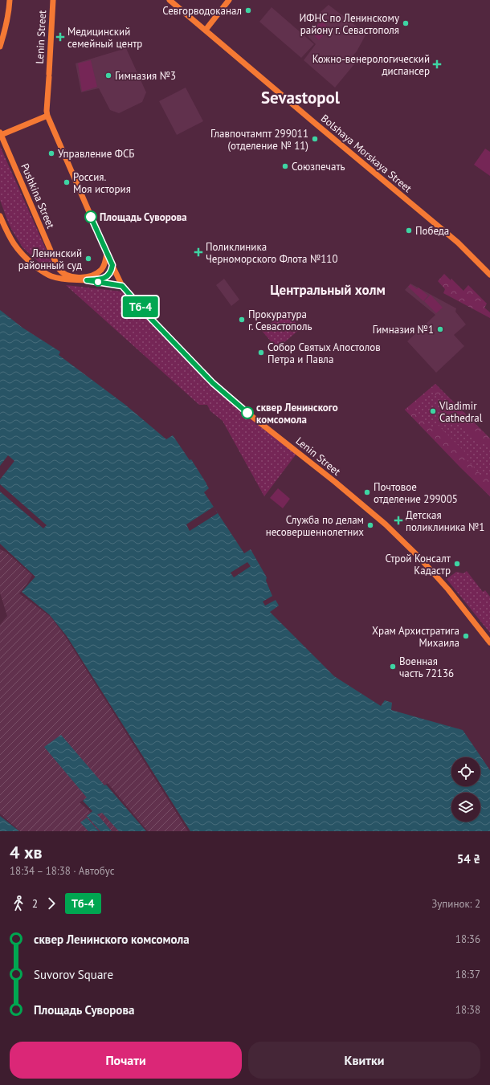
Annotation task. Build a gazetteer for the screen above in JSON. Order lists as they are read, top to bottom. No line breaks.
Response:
{"streets":{"main road":["Lenin Street","Bolshaya Morskaya Street","Pushkina Street"]},"crossings":[["Lenin Street","Pushkina Street"]],"districts":["Sevastopol","Центральный холм"],"places":{"other":["Севгорводоканал","ИФНС по Ленинскому району г. Севастополя","Гимназия №3","Главпочтампт 299011 (отделение № 11)","Управление ФСБ","Союзпечать","Россия. Моя история","Площадь Суворова","Победа","Ленинский районный суд","Прокуратура г. Севастополь","Гимназия №1","Собор Святых Апостолов Петра и Павла","Vladimir Cathedral","сквер Ленинского комсомола","Почтовое отделение 299005","Служба по делам несовершеннолетних","Строй Консалт Кадастр","Храм Архистратига Михаила","Военная часть 72136"],"health":["Медицинский семейный центр","Кожно-венерологический диспансер","Поликлиника Черноморского Флота №110","Детская поликлиника №1"]},"lines":["bus line Тб-4"],"page":{"on_map":"Тб-4","heading":["4 хв","18:34 – 18:38 · Автобус","54 ₴"],"legs":["2","Тб-4","Зупинок: 2"],"list":[{"name":"сквер Ленинского комсомола","value":"18:36"},{"name":"Suvorov Square","value":"18:37"},{"name":"Площадь Суворова","value":"18:38"}],"buttons":["Почати","Квитки"]}}
